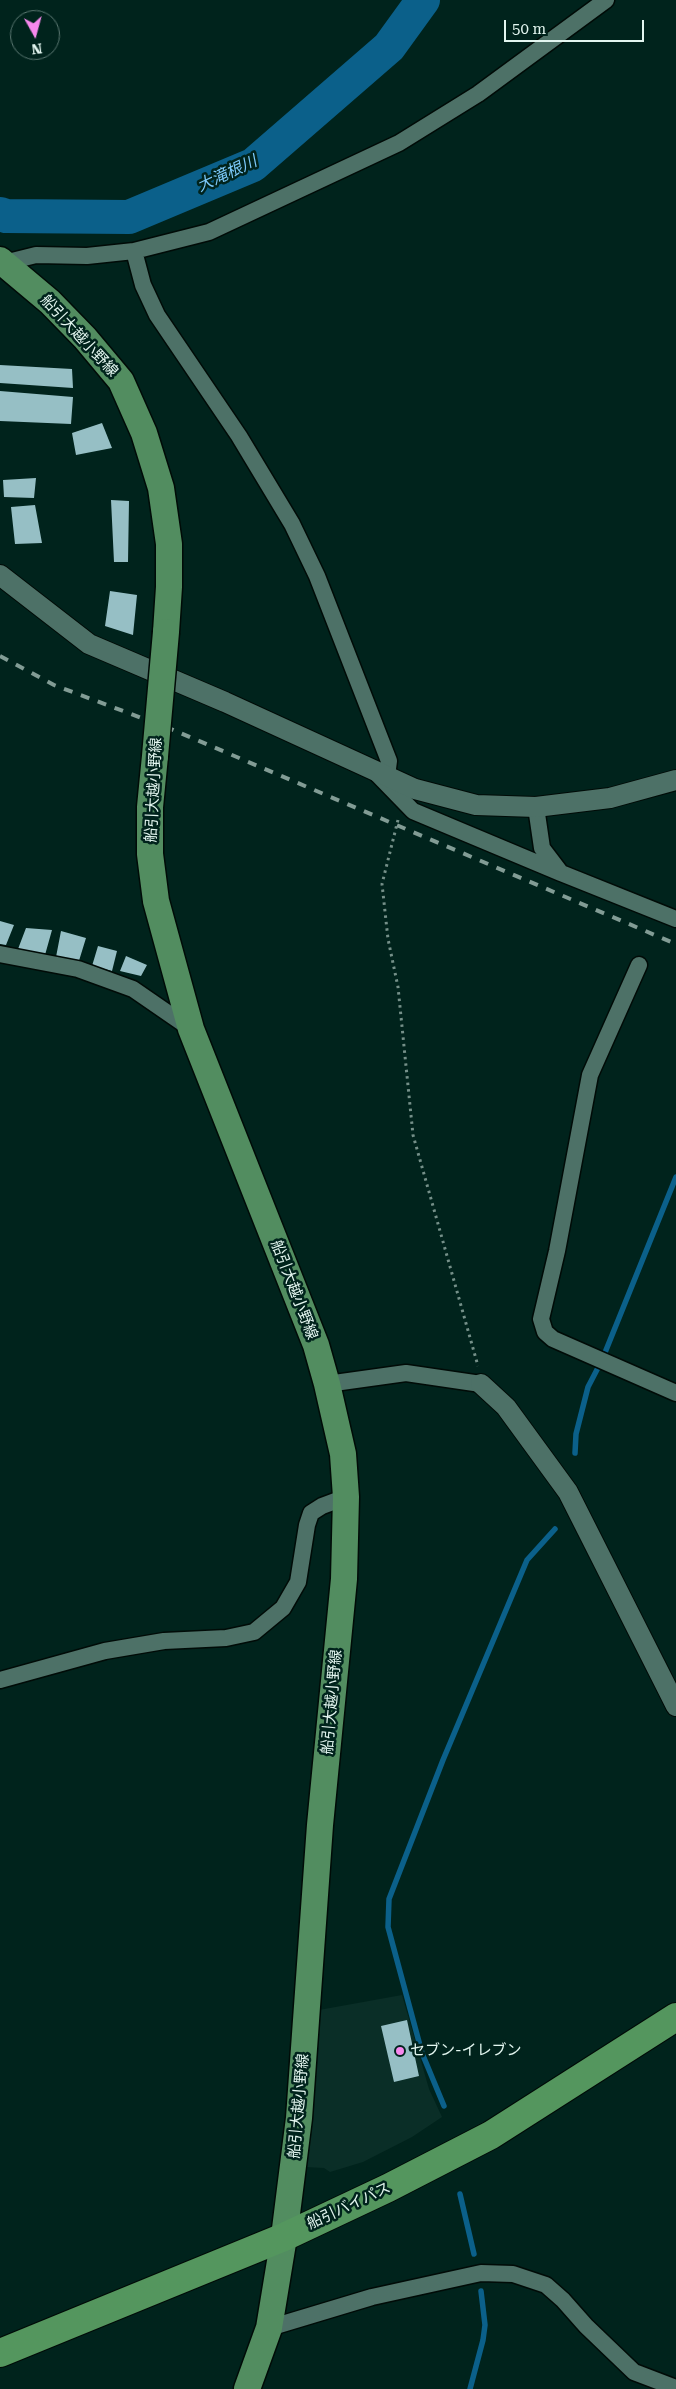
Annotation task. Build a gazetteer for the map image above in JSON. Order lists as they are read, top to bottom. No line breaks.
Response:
{"streets":{"highway":["船引バイパス"],"main road":["船引大越小野線"]},"crossings":[["船引大越小野線","船引バイパス"]],"water":["大滝根川"],"places":["セブン-イレブン"],"scale_bar":"50 m","north":"bottom"}
